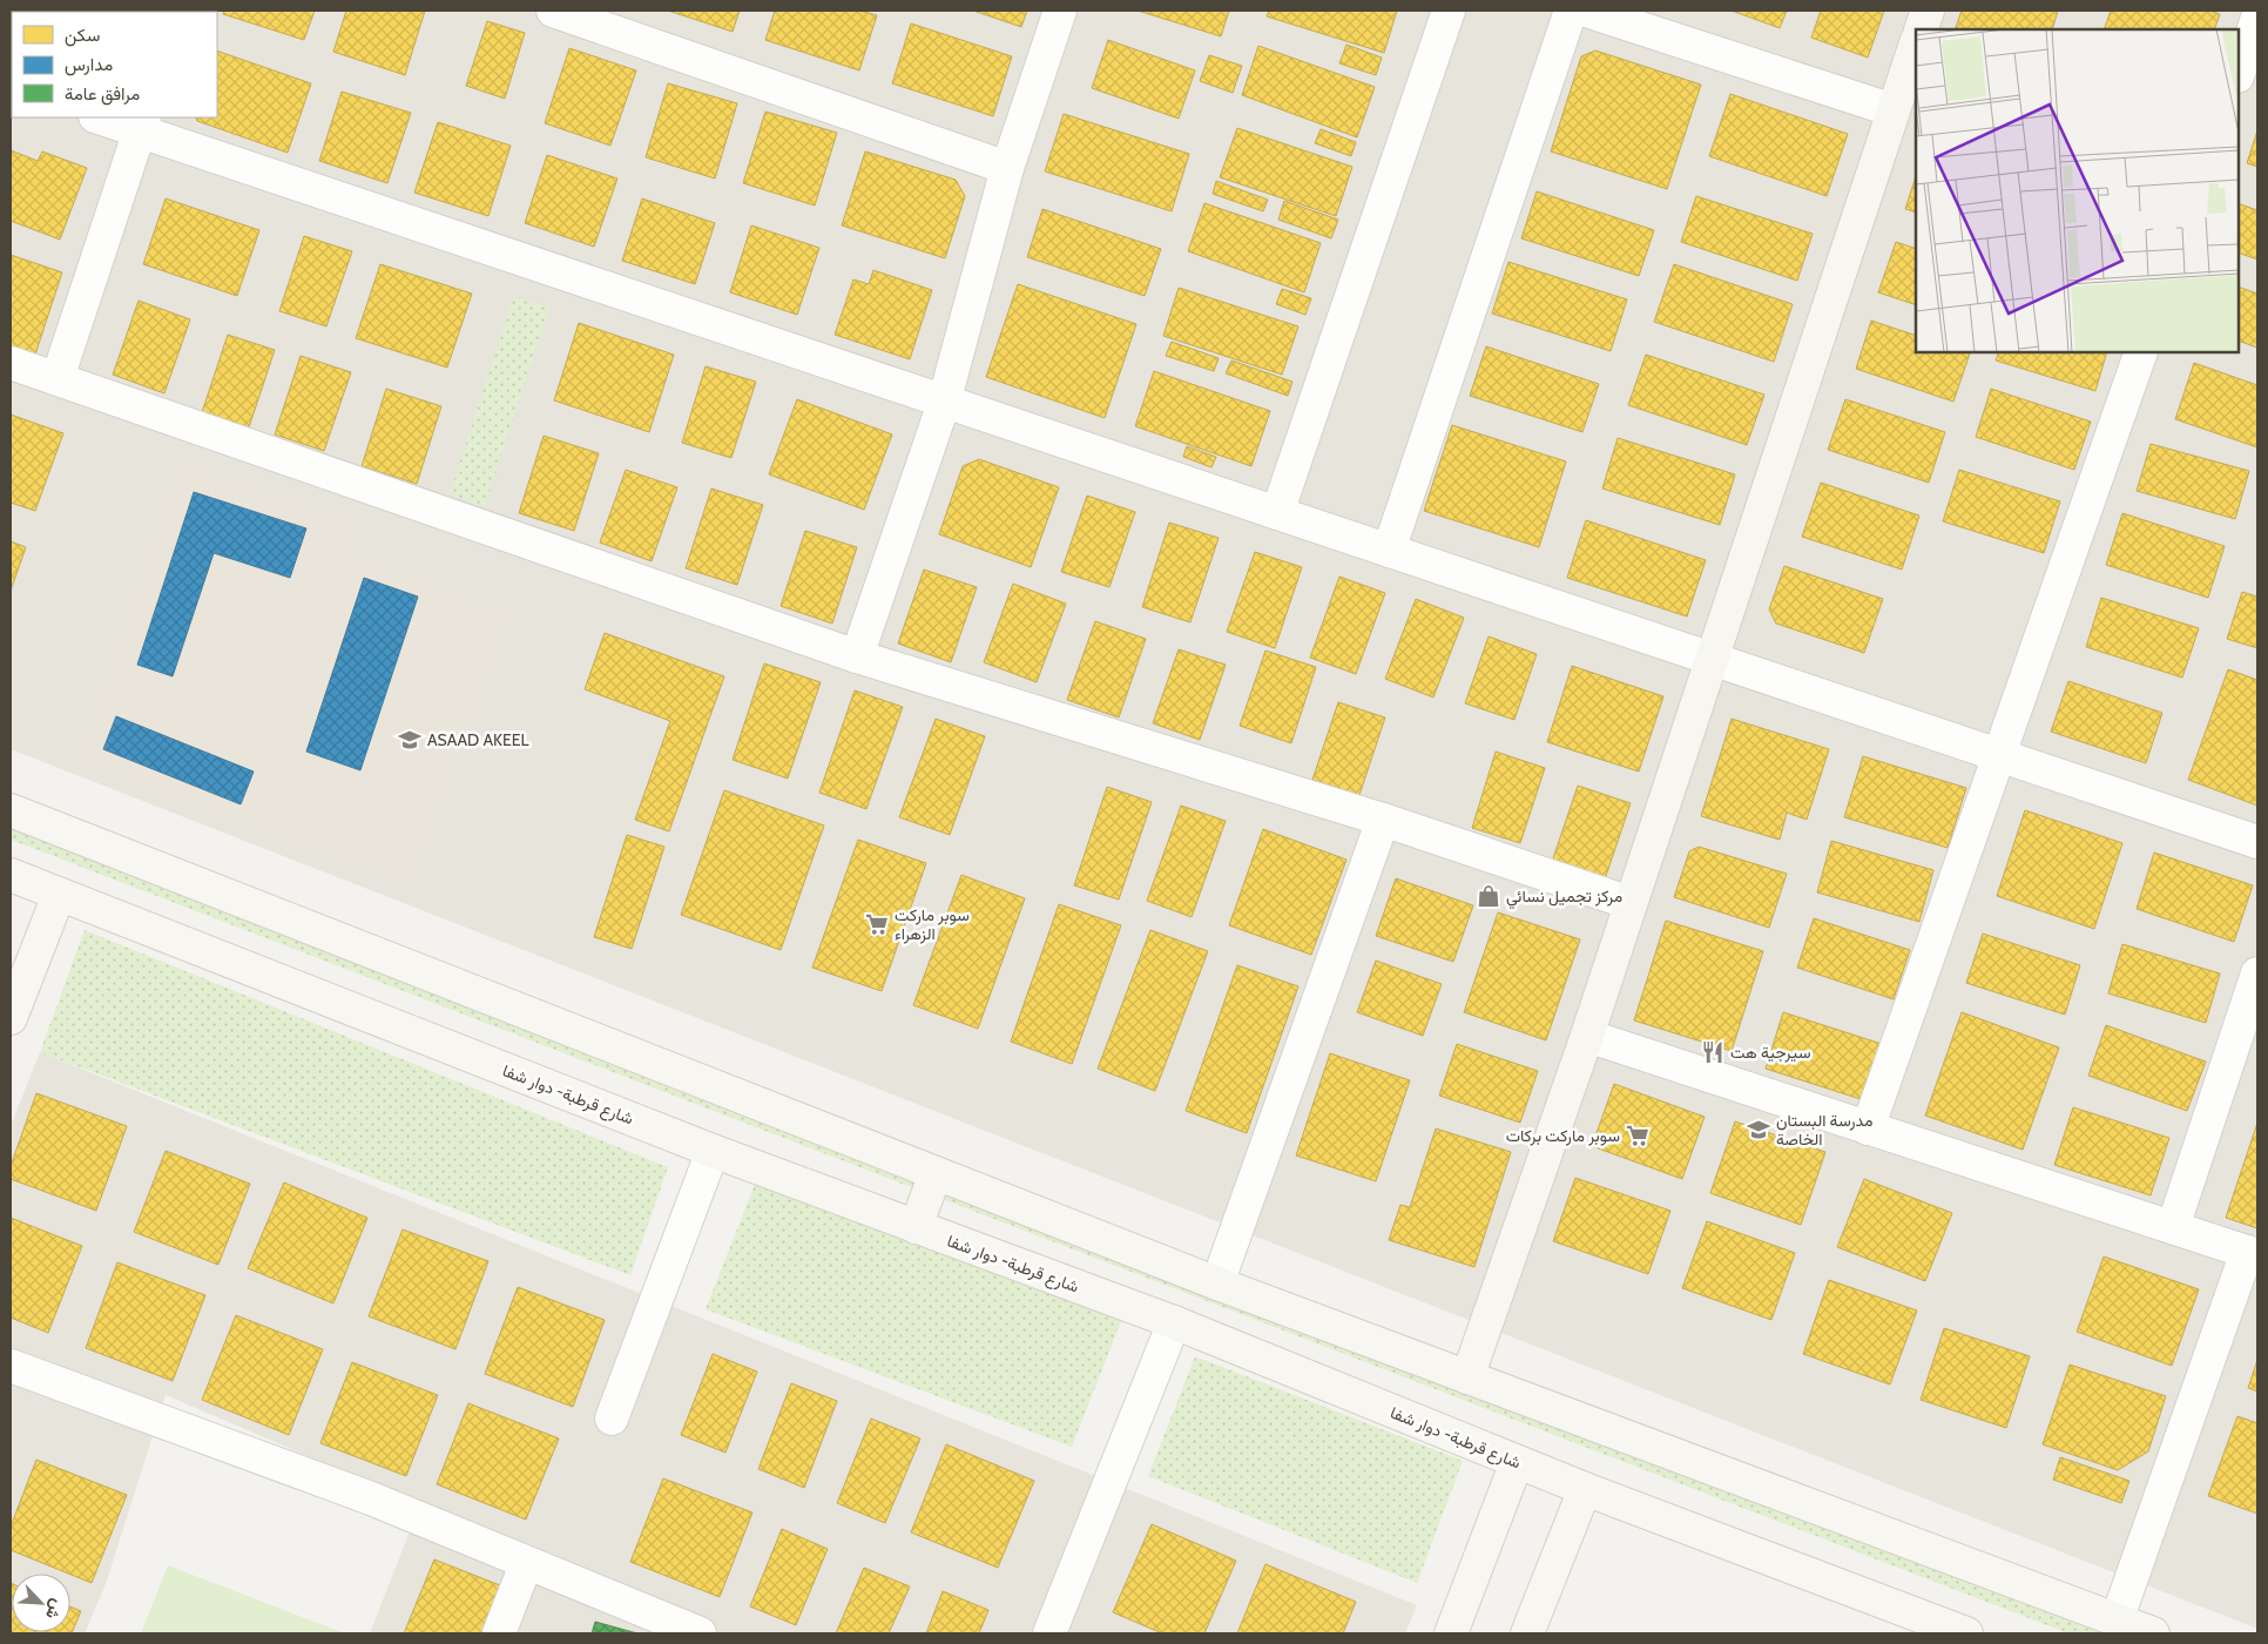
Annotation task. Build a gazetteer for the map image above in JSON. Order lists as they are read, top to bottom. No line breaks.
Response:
{"streets":{"main road":["شارع قرطبة- دوار شفا"]},"places":{"school or university":["ASAAD AKEEL","مدرسة البستان الخاصة"],"shop":["مركز تجميل نسائي"],"supermarket":["سوبر ماركت الزهراء","سوبر ماركت بركات"],"restaurant":["سيرجية هت"]},"legend":["سكن","مدارس","مرافق عامة"],"north":"bottom right"}
